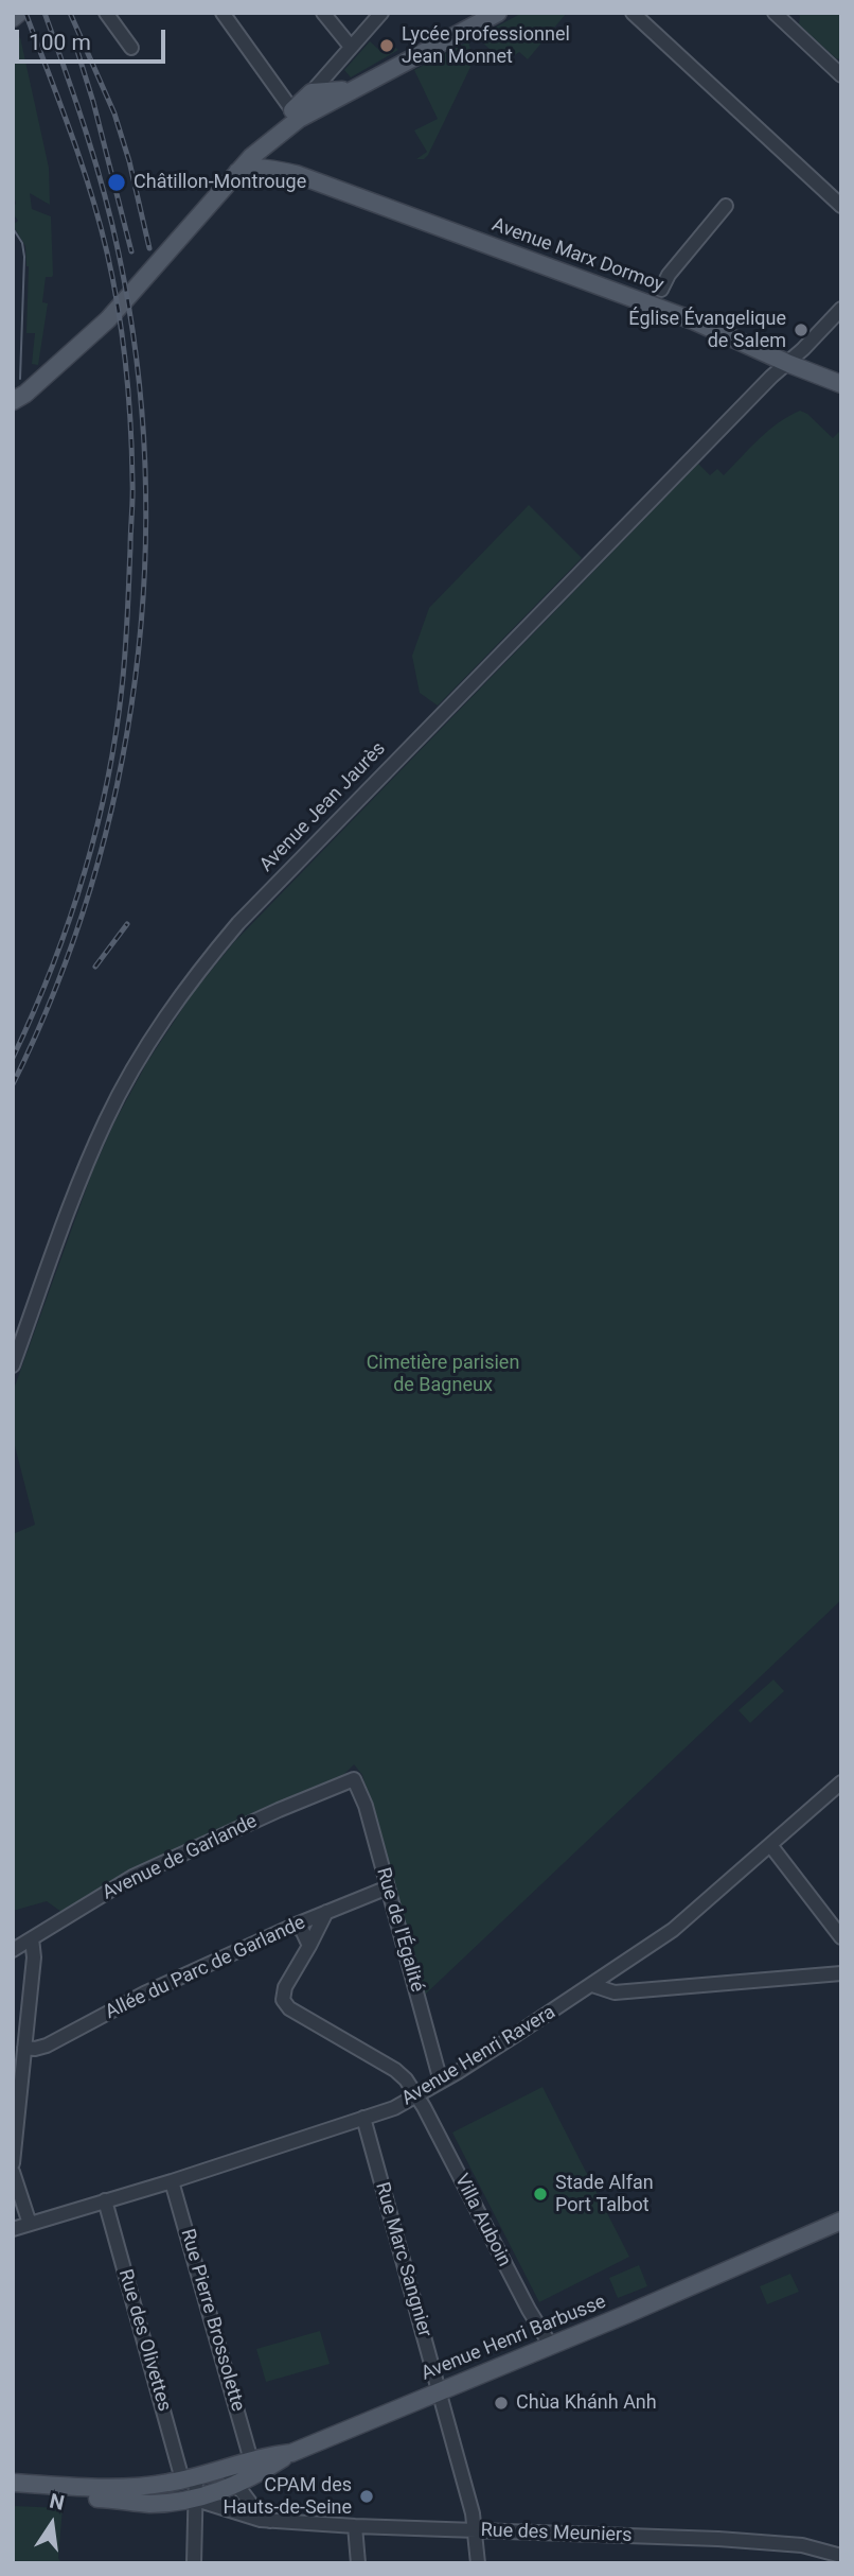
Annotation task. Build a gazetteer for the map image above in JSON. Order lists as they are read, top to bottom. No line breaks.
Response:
{"streets":{"main road":["Avenue Marx Dormoy","Avenue Henri Barbusse"],"street":["Avenue Jean Jaurès","Avenue de Garlande","Rue de l'Égalité","Allée du Parc de Garlande","Avenue Henri Ravera","Villa Auboin","Rue Marc Sangnier","Rue Pierre Brossolette","Rue des Olivettes","Rue des Meuniers"]},"crossings":[["Avenue Marx Dormoy","Avenue Jean Jaurès"],["Avenue de Garlande","Rue de l'Égalité"],["Rue de l'Égalité","Allée du Parc de Garlande"],["Rue de l'Égalité","Avenue Henri Ravera"],["Avenue Henri Ravera","Villa Auboin"],["Avenue Henri Ravera","Rue Marc Sangnier"],["Avenue Henri Ravera","Rue Pierre Brossolette"],["Avenue Henri Ravera","Rue des Olivettes"],["Villa Auboin","Avenue Henri Barbusse"],["Rue Marc Sangnier","Avenue Henri Barbusse"],["Rue Marc Sangnier","Rue des Meuniers"],["Rue Pierre Brossolette","Avenue Henri Barbusse"],["Avenue Henri Barbusse","Rue des Olivettes"],["Rue des Olivettes","Rue des Meuniers"]],"parks":["Cimetière parisien de Bagneux"],"places":["Lycée professionnel Jean Monnet","Châtillon-Montrouge","Église Évangelique de Salem","Stade Alfan Port Talbot","Chùa Khánh Anh","CPAM des Hauts-de-Seine"],"scale_bar":"100 m","north":"top"}
